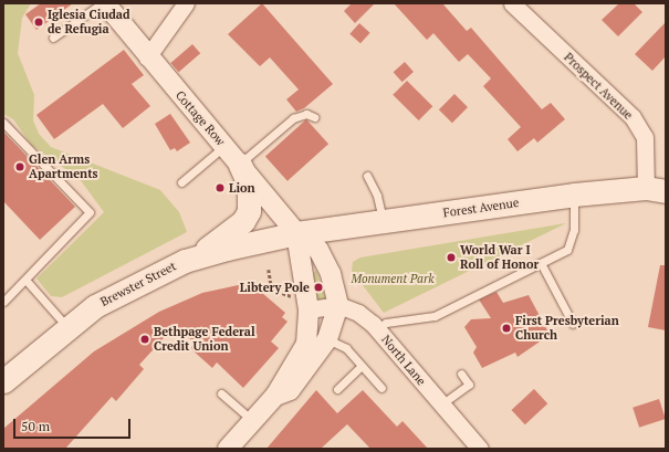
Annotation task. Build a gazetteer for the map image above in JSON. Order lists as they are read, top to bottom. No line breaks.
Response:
{"streets":{"main road":["Forest Avenue","Brewster Street"],"street":["Prospect Avenue","Cottage Row","North Lane"]},"crossings":[["Prospect Avenue","Forest Avenue"],["Cottage Row","Forest Avenue"],["Cottage Row","Brewster Street"],["Cottage Row","North Lane"],["Forest Avenue","Brewster Street"]],"parks":["Monument Park"],"places":["Iglesia Ciudad de Refugia","Glen Arms Apartments","Lion","World War I Roll of Honor","Libtery Pole","First Presbyterian Church","Bethpage Federal Credit Union"],"scale_bar":"50 m"}
